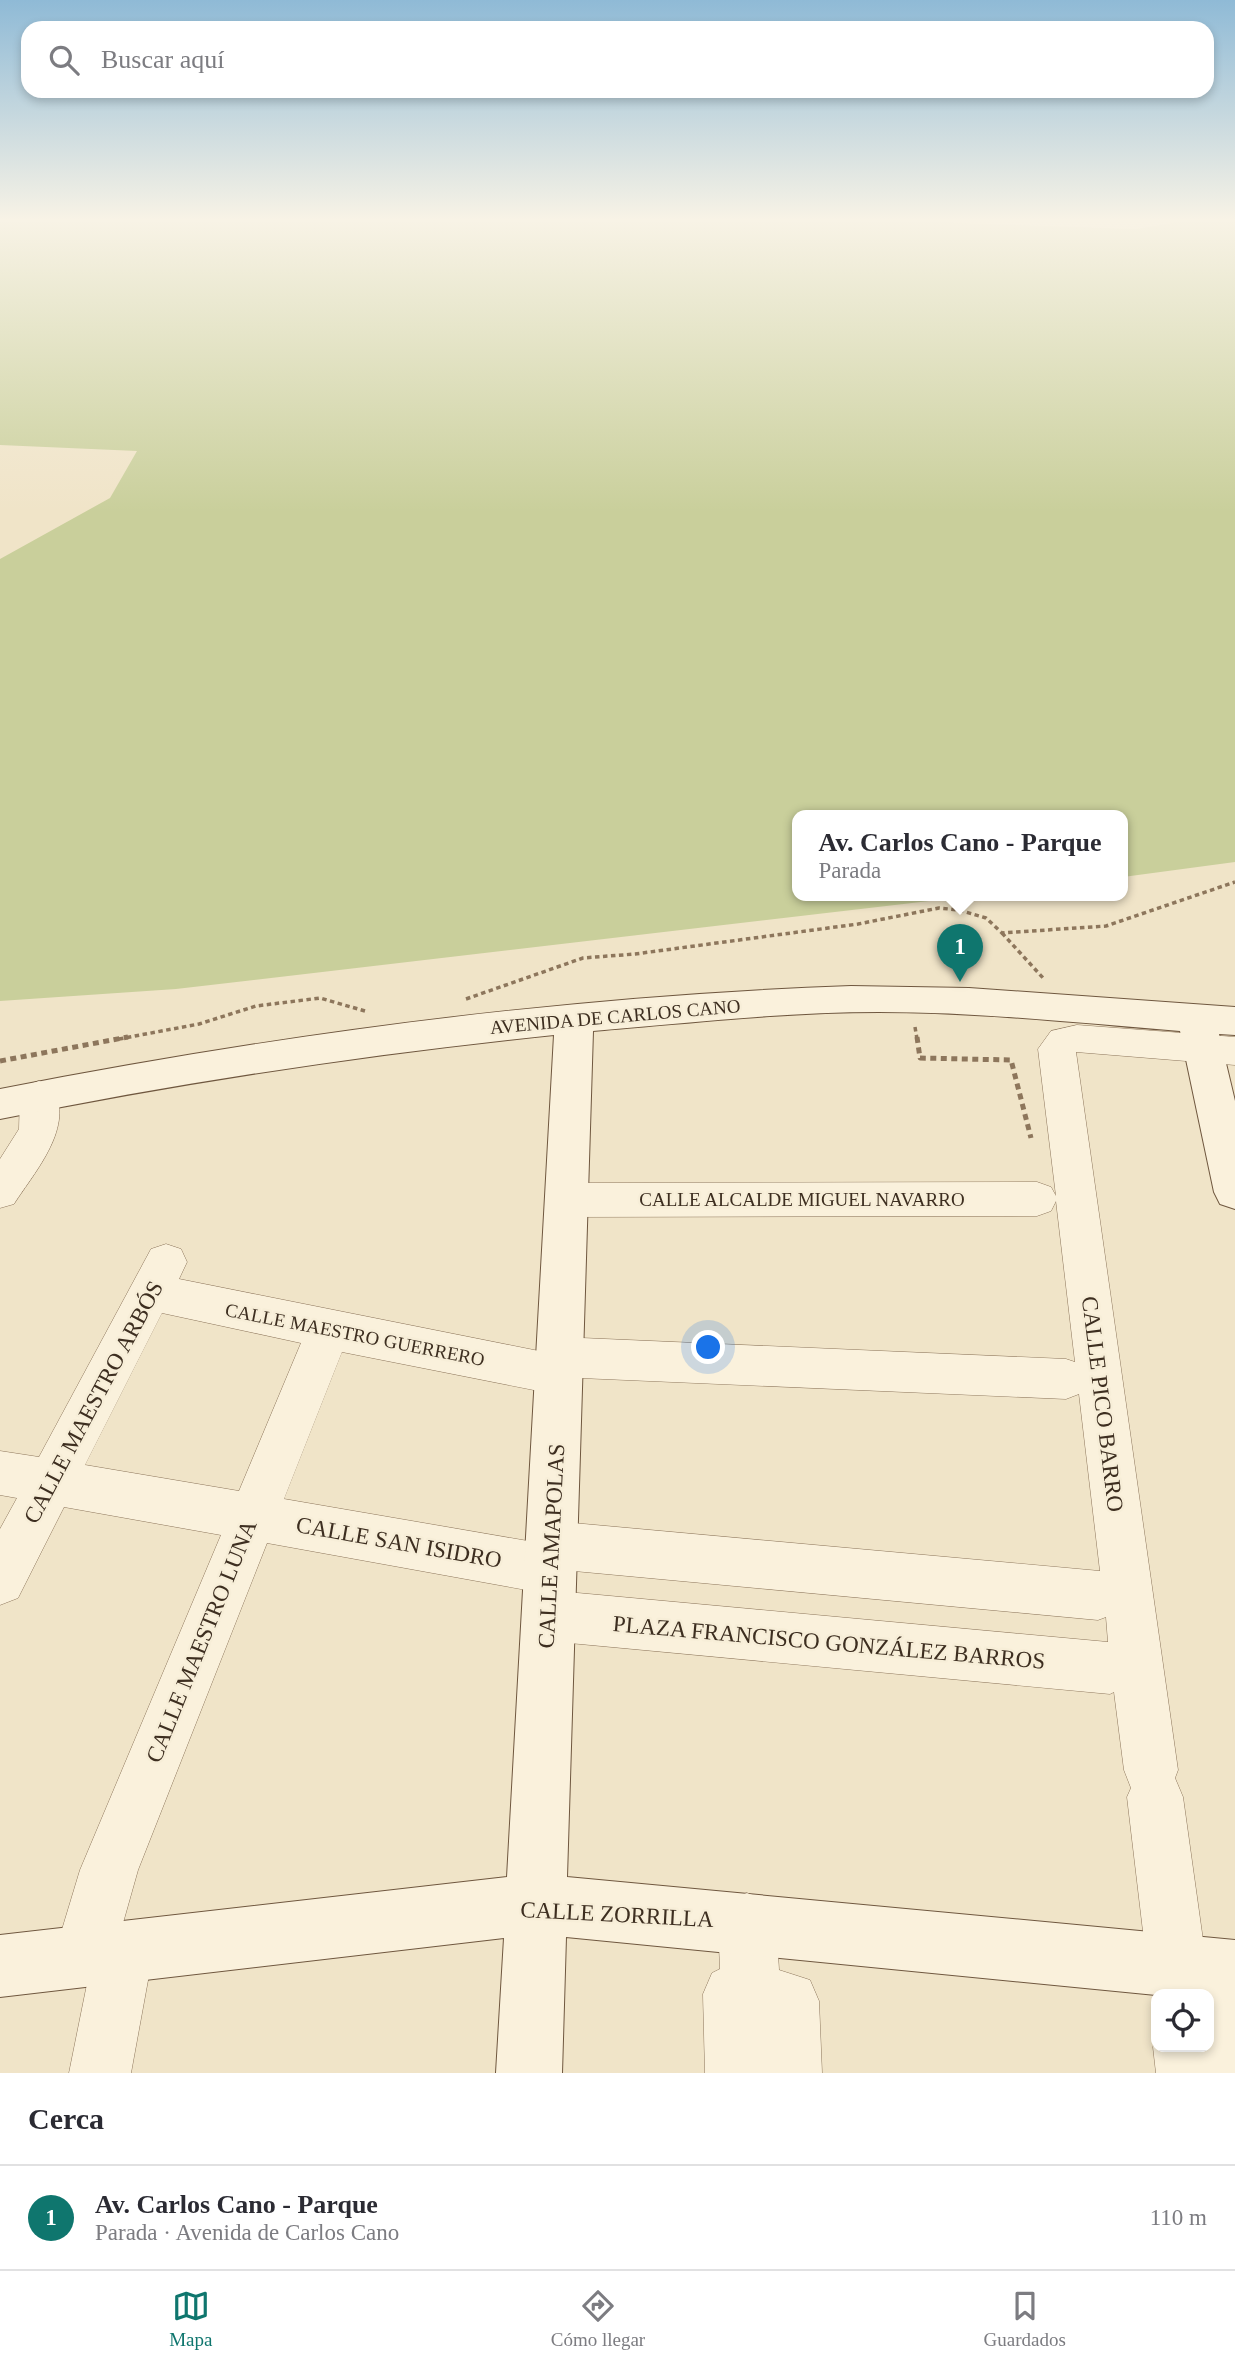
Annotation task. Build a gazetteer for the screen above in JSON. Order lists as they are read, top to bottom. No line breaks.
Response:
{"streets":{"street":["AVENIDA DE CARLOS CANO","CALLE ALCALDE MIGUEL NAVARRO","CALLE MAESTRO GUERRERO","CALLE MAESTRO ARBÓS","CALLE PICO BARRO","CALLE SAN ISIDRO","CALLE AMAPOLAS","CALLE MAESTRO LUNA","PLAZA FRANCISCO GONZÁLEZ BARROS","CALLE ZORRILLA"]},"crossings":[["AVENIDA DE CARLOS CANO","CALLE PICO BARRO"],["AVENIDA DE CARLOS CANO","CALLE AMAPOLAS"],["CALLE ALCALDE MIGUEL NAVARRO","CALLE AMAPOLAS"],["CALLE MAESTRO GUERRERO","CALLE MAESTRO ARBÓS"],["CALLE MAESTRO GUERRERO","CALLE AMAPOLAS"],["CALLE MAESTRO GUERRERO","CALLE MAESTRO LUNA"],["CALLE MAESTRO ARBÓS","CALLE SAN ISIDRO"],["CALLE PICO BARRO","CALLE ZORRILLA"],["CALLE SAN ISIDRO","CALLE AMAPOLAS"],["CALLE SAN ISIDRO","CALLE MAESTRO LUNA"],["CALLE SAN ISIDRO","PLAZA FRANCISCO GONZÁLEZ BARROS"],["CALLE AMAPOLAS","PLAZA FRANCISCO GONZÁLEZ BARROS"],["CALLE AMAPOLAS","CALLE ZORRILLA"],["CALLE MAESTRO LUNA","CALLE ZORRILLA"]],"page":{"search":"Buscar aquí","popup":["Av. Carlos Cano - Parque","Parada"],"pins":"1","heading":"Cerca","list":[{"mark":"1","name":"Av. Carlos Cano - Parque","note":"Parada · Avenida de Carlos Cano","value":"110 m"}],"nav":["Mapa","Cómo llegar","Guardados"]}}
